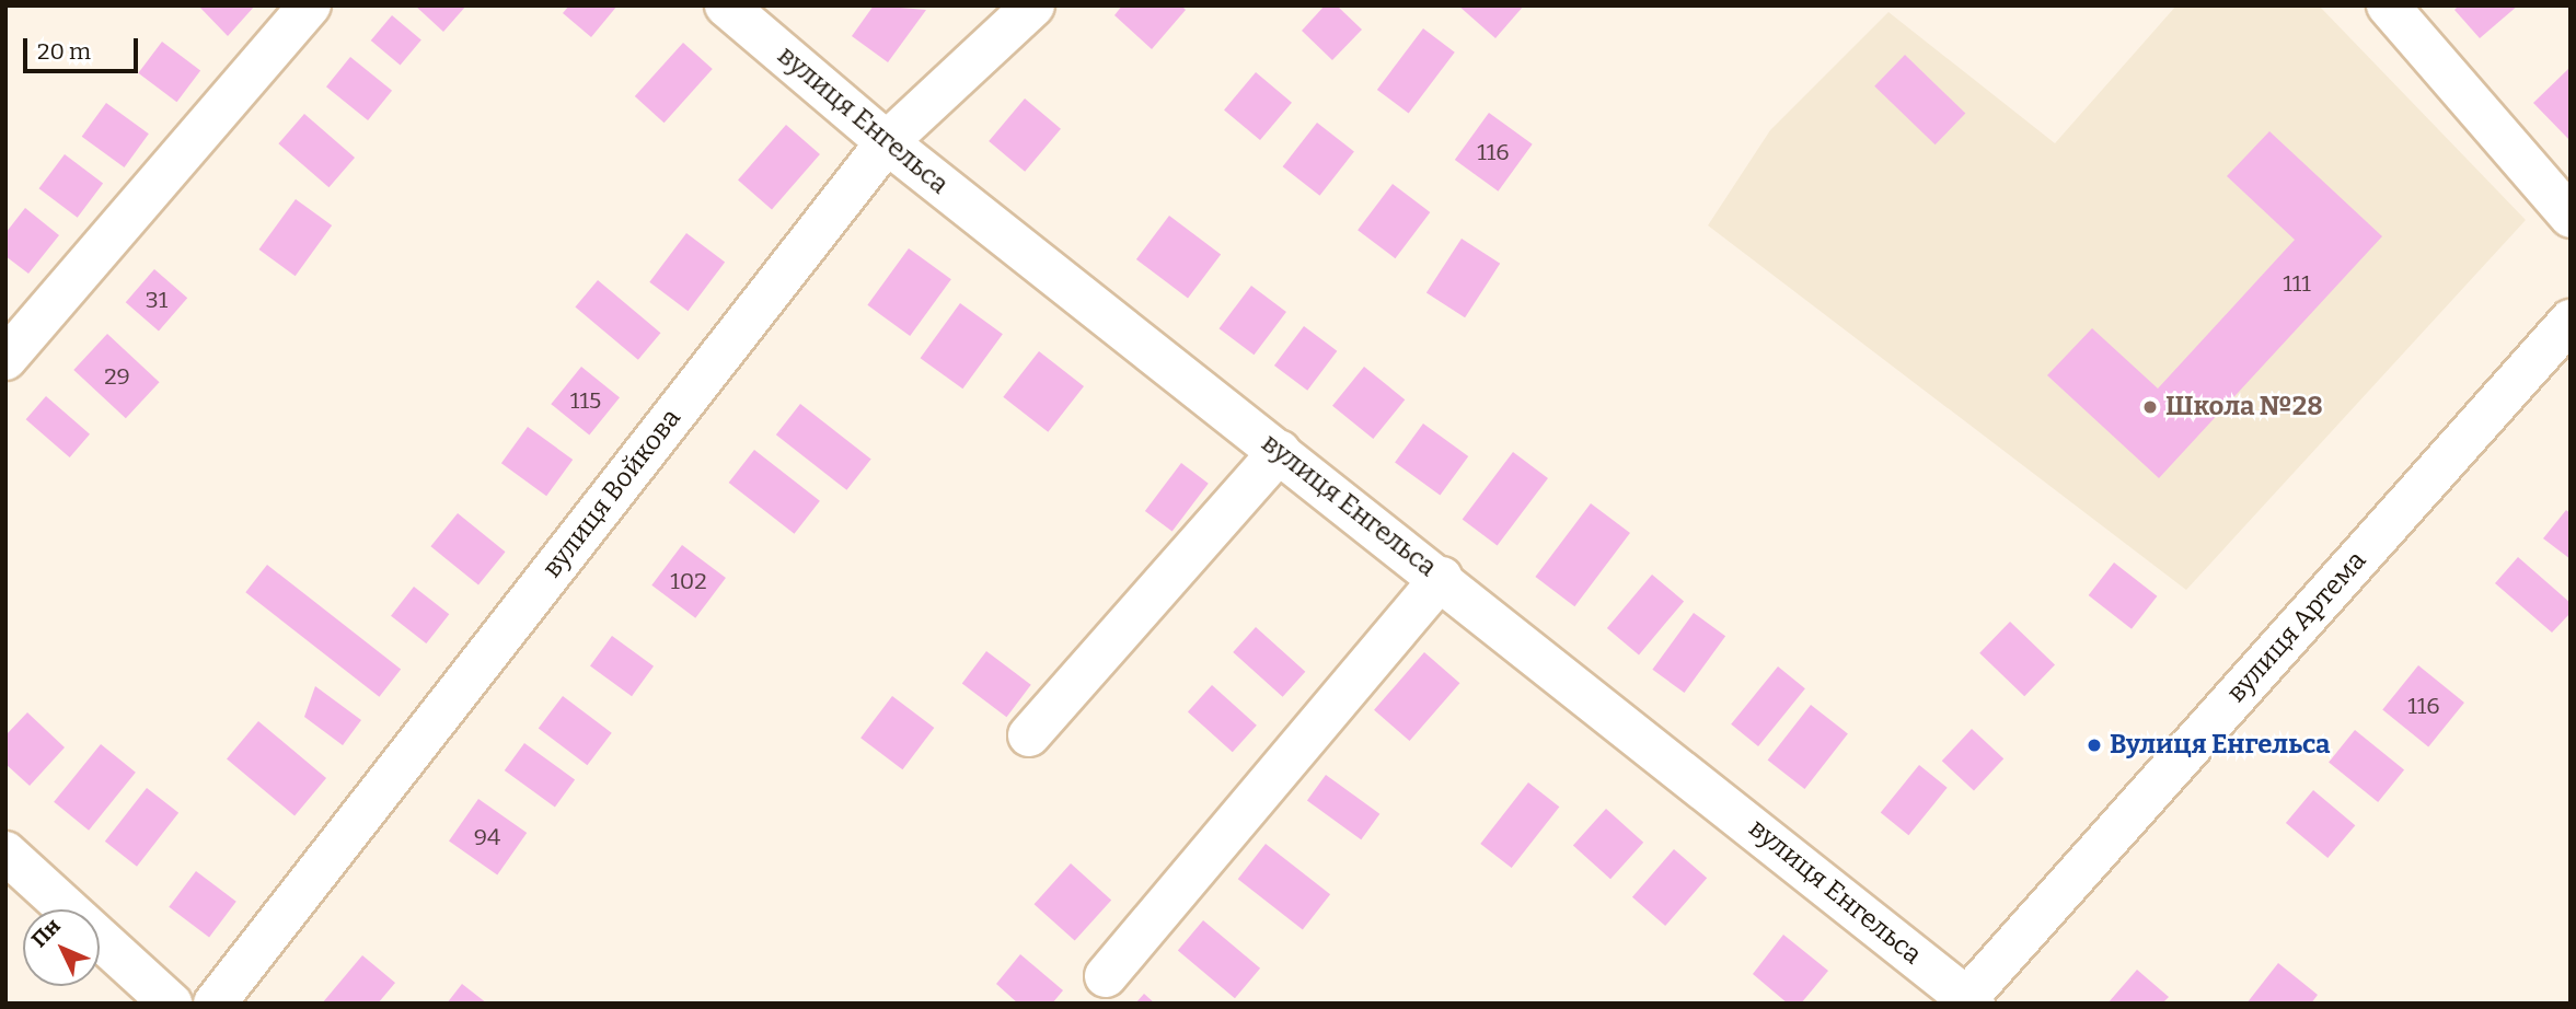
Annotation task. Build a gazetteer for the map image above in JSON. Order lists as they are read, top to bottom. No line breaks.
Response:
{"streets":{"street":["вулиця Енгельса","вулиця Войкова","вулиця Артема"]},"crossings":[["вулиця Енгельса","вулиця Войкова"],["вулиця Енгельса","вулиця Артема"]],"places":["Школа №28","Вулиця Енгельса"],"house_numbers":["116","111","31","29","115","102","116","94"],"scale_bar":"20 m","north":"top left"}
